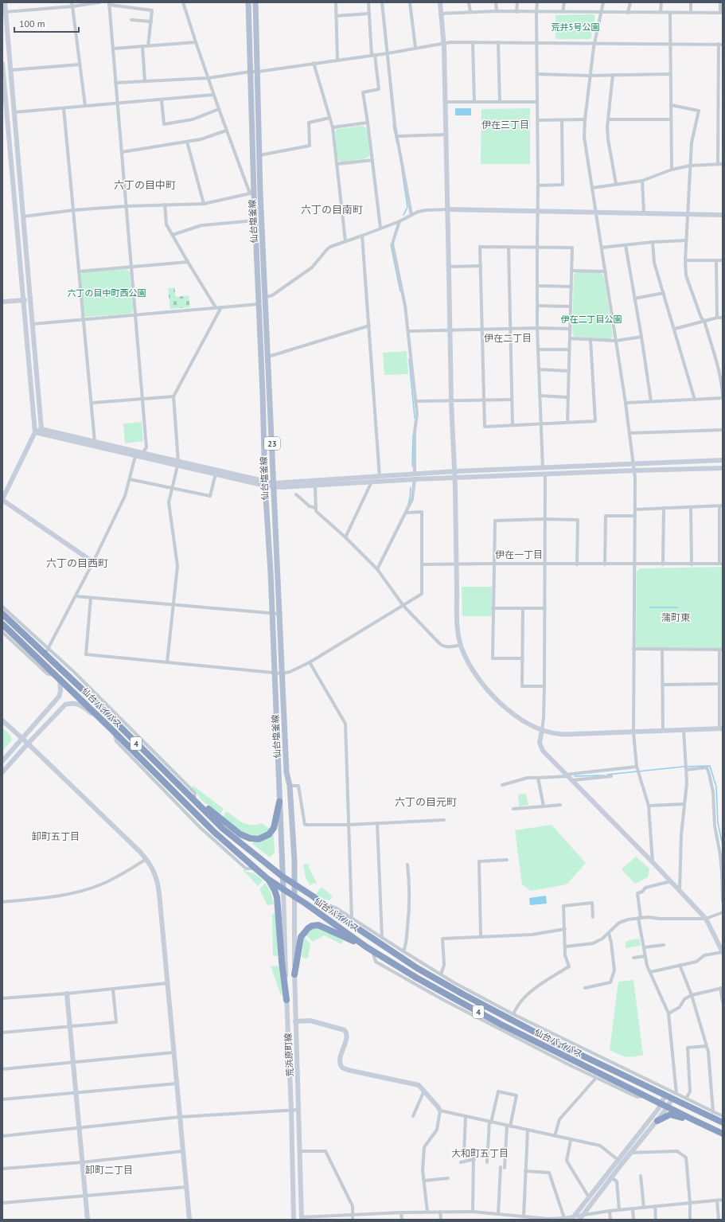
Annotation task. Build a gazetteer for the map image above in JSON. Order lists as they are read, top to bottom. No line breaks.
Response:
{"streets":{"highway":["仙台バイパス","4"],"main road":["仙台塩釜線","23"],"street":["荒浜原町線"]},"crossings":[["仙台塩釜線","仙台バイパス"],["仙台塩釜線","荒浜原町線"],["仙台バイパス","荒浜原町線"]],"districts":["伊在三丁目","六丁の目中町","六丁の目南町","伊在二丁目","伊在一丁目","六丁の目西町","蒲町東","六丁の目元町","卸町五丁目","大和町五丁目","卸町二丁目"],"parks":["荒井5号公園","六丁の目中町西公園","伊在二丁目公園"],"scale_bar":"100 m"}
